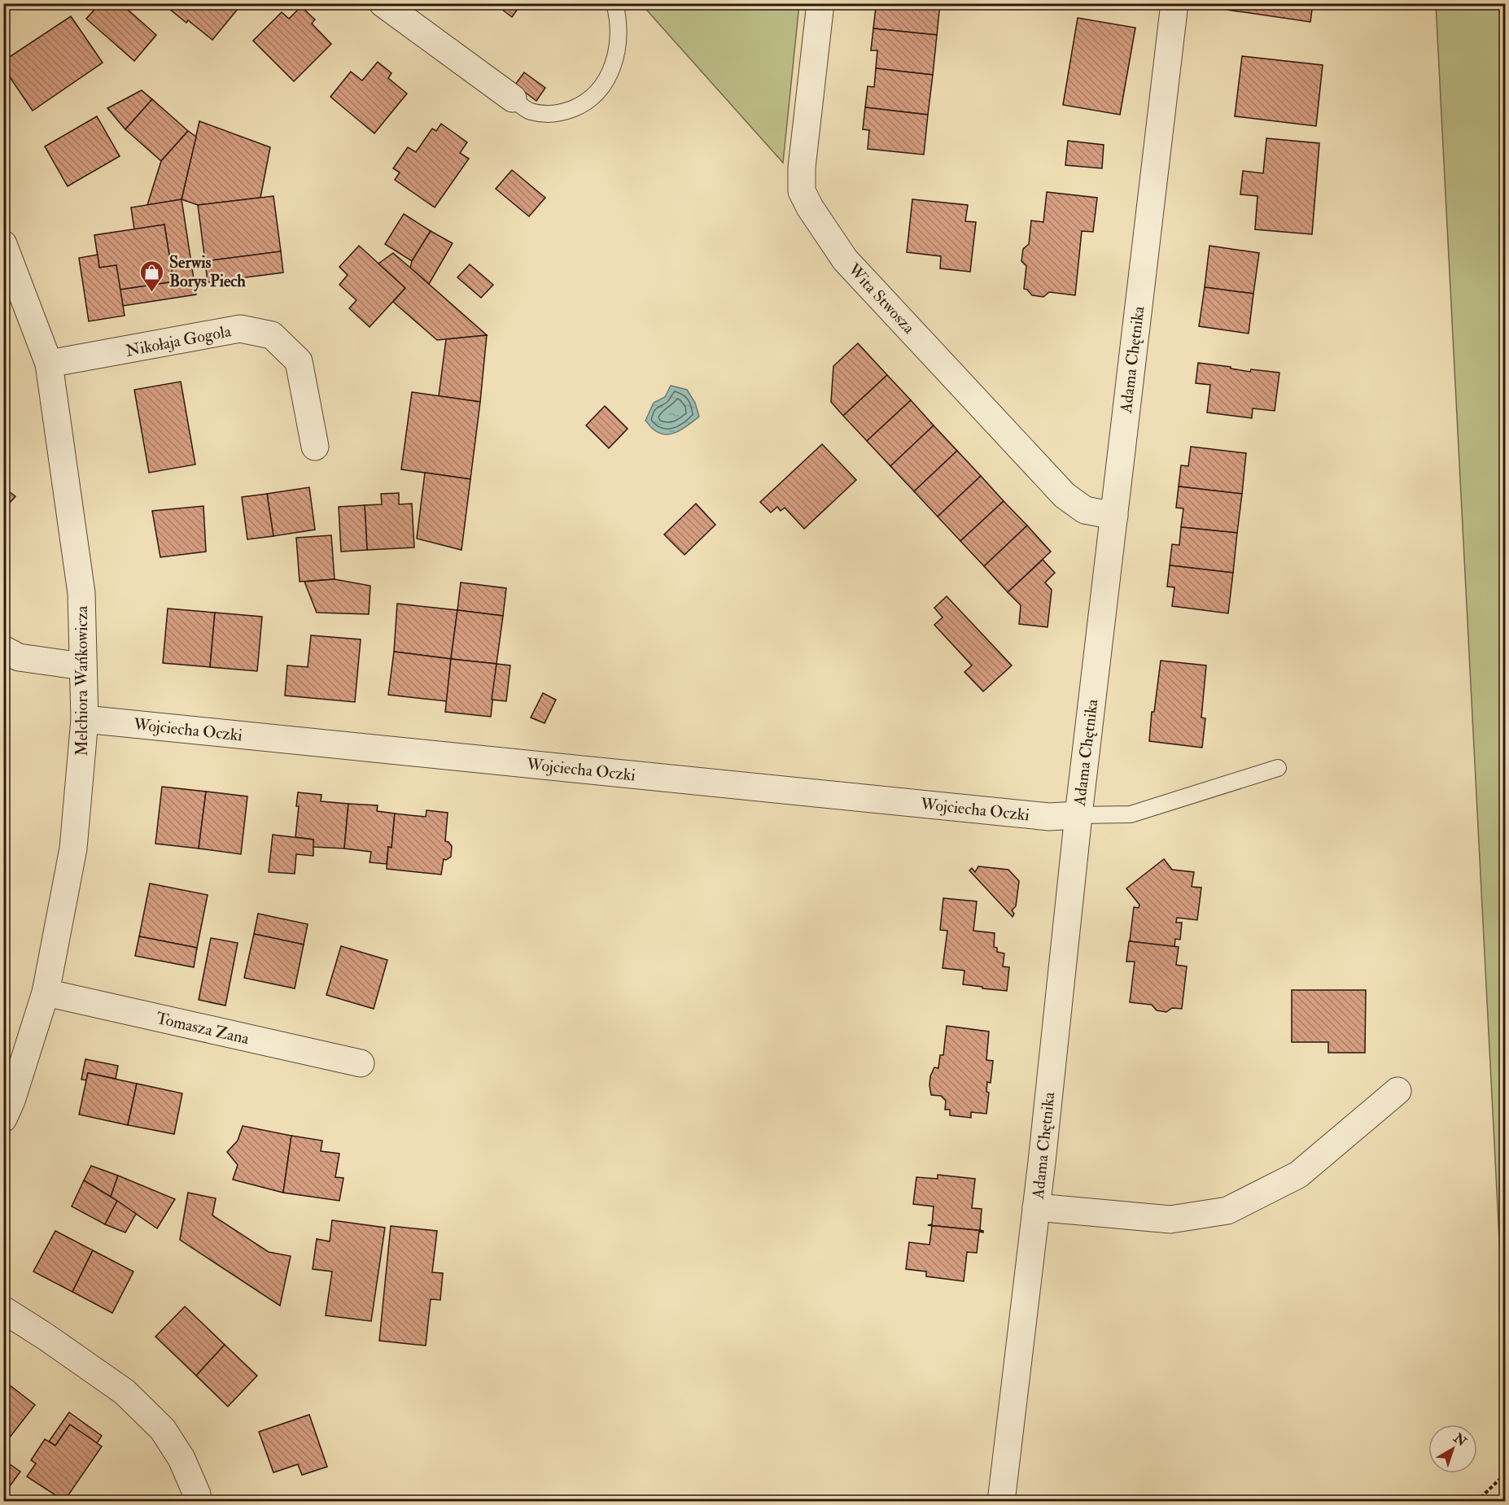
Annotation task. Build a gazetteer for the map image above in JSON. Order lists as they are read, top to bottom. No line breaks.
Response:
{"streets":{"street":["Wita Stwosza","Nikołaja Gogola","Adama Chętnika","Melchiora Wańkowicza","Wojciecha Oczki","Tomasza Zana"]},"crossings":[["Wita Stwosza","Adama Chętnika"],["Nikołaja Gogola","Melchiora Wańkowicza"],["Adama Chętnika","Wojciecha Oczki"],["Melchiora Wańkowicza","Wojciecha Oczki"],["Melchiora Wańkowicza","Tomasza Zana"]],"places":{"shop":["Serwis Borys Piech"]},"north":"top right"}
